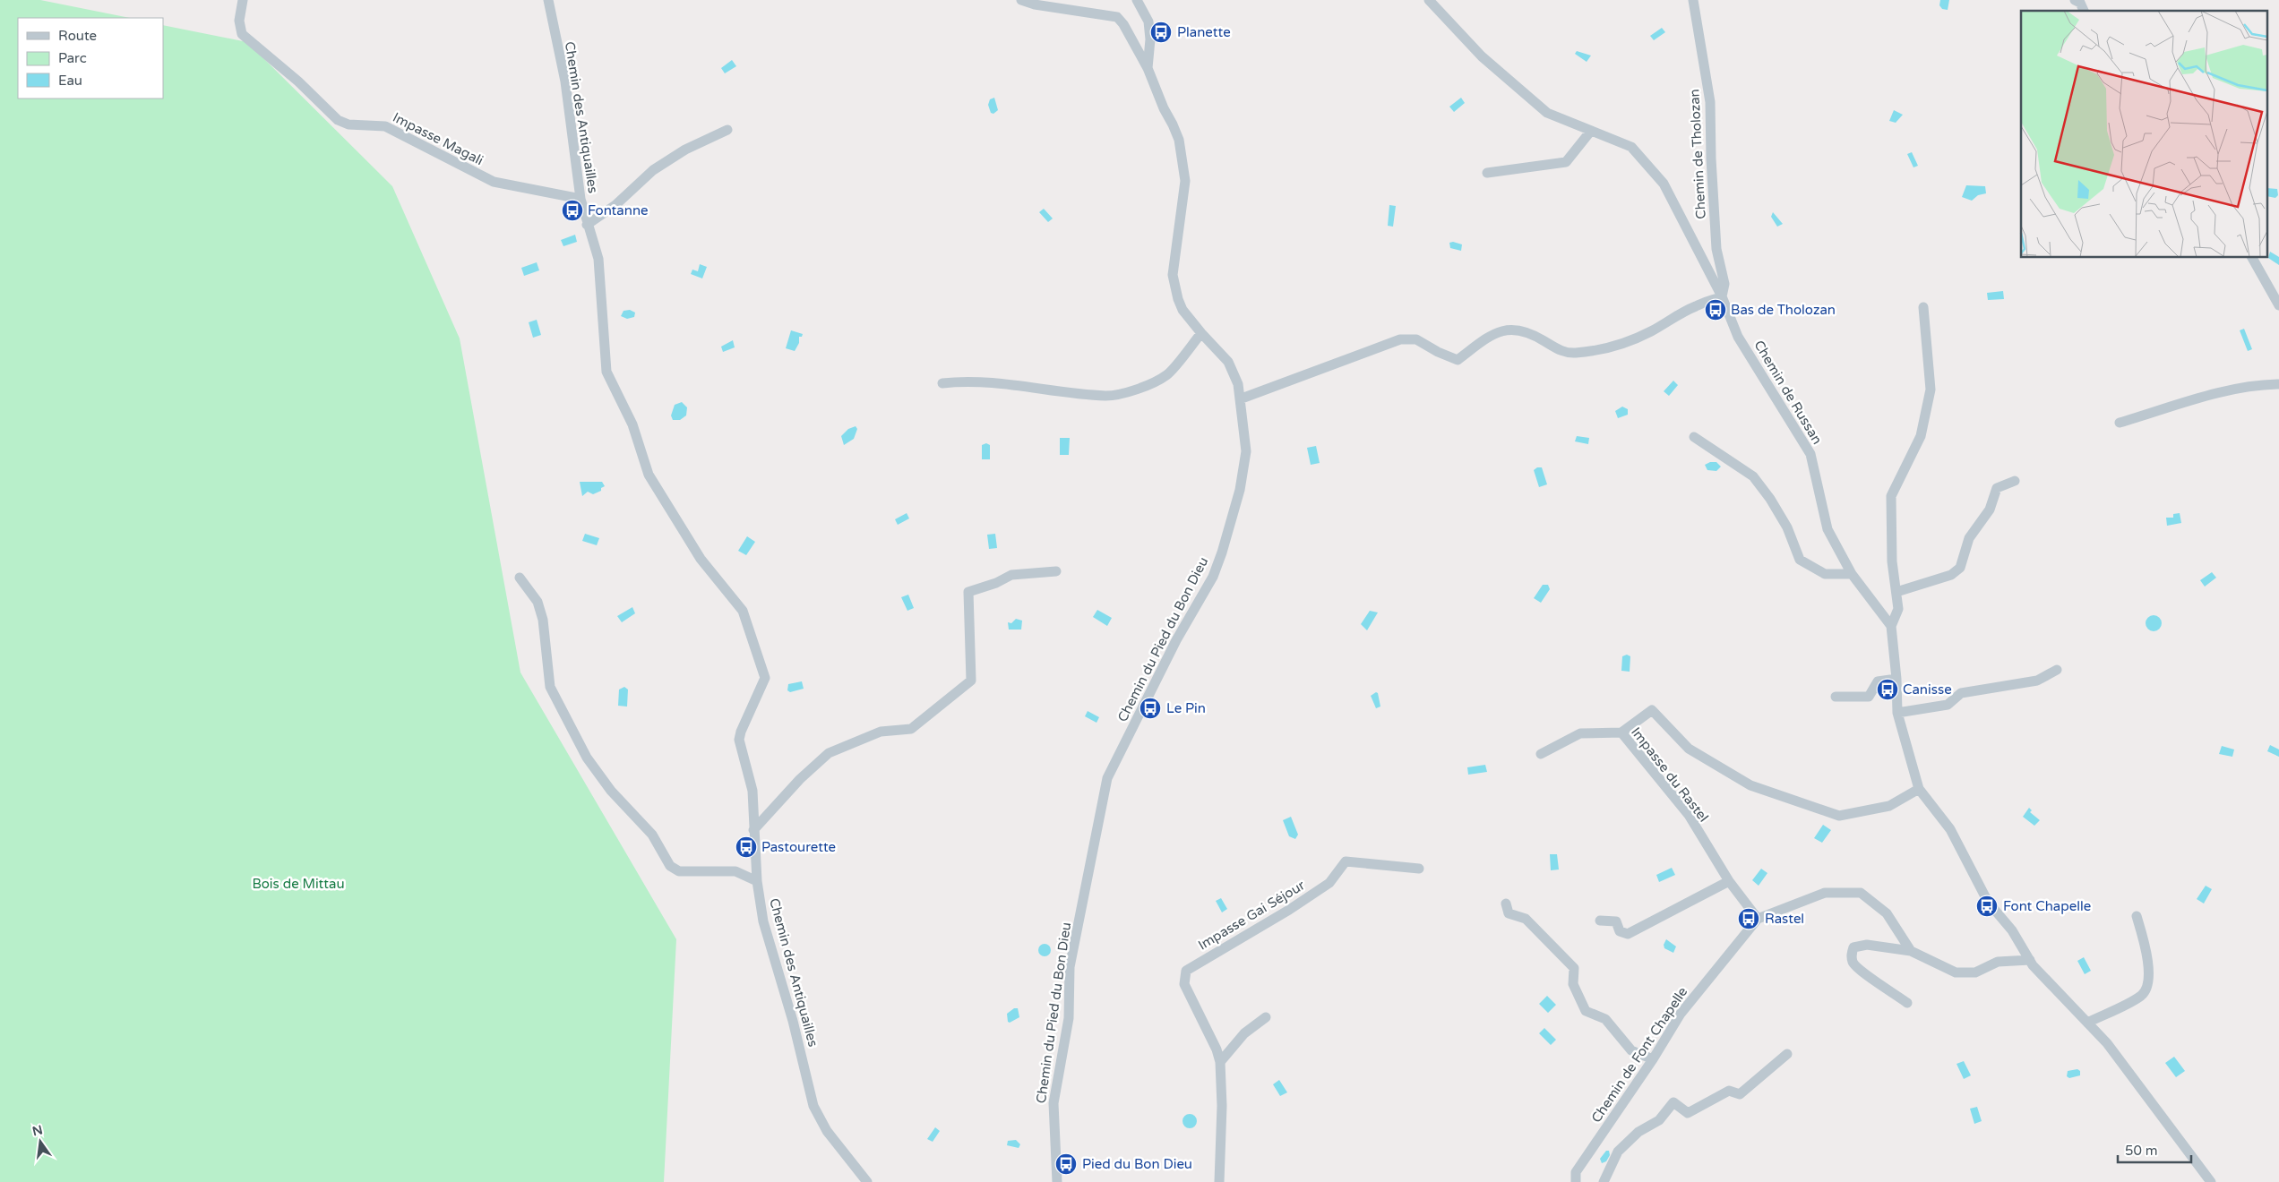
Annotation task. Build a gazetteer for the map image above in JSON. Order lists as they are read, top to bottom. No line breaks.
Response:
{"streets":{"street":["Chemin des Antiquailles","Impasse Magali","Chemin de Tholozan","Chemin de Russan","Chemin du Pied du Bon Dieu","Impasse du Rastel","Impasse Gai Séjour","Chemin de Font Chapelle"]},"crossings":[["Chemin des Antiquailles","Impasse Magali"],["Chemin de Tholozan","Chemin de Russan"],["Impasse du Rastel","Chemin de Font Chapelle"]],"parks":["Bois de Mittau"],"places":{"bus stop":["Planette","Fontanne","Bas de Tholozan","Canisse","Le Pin","Pastourette","Font Chapelle","Rastel","Pied du Bon Dieu"]},"legend":["Route","Parc","Eau"],"scale_bar":"50 m","north":"top"}
